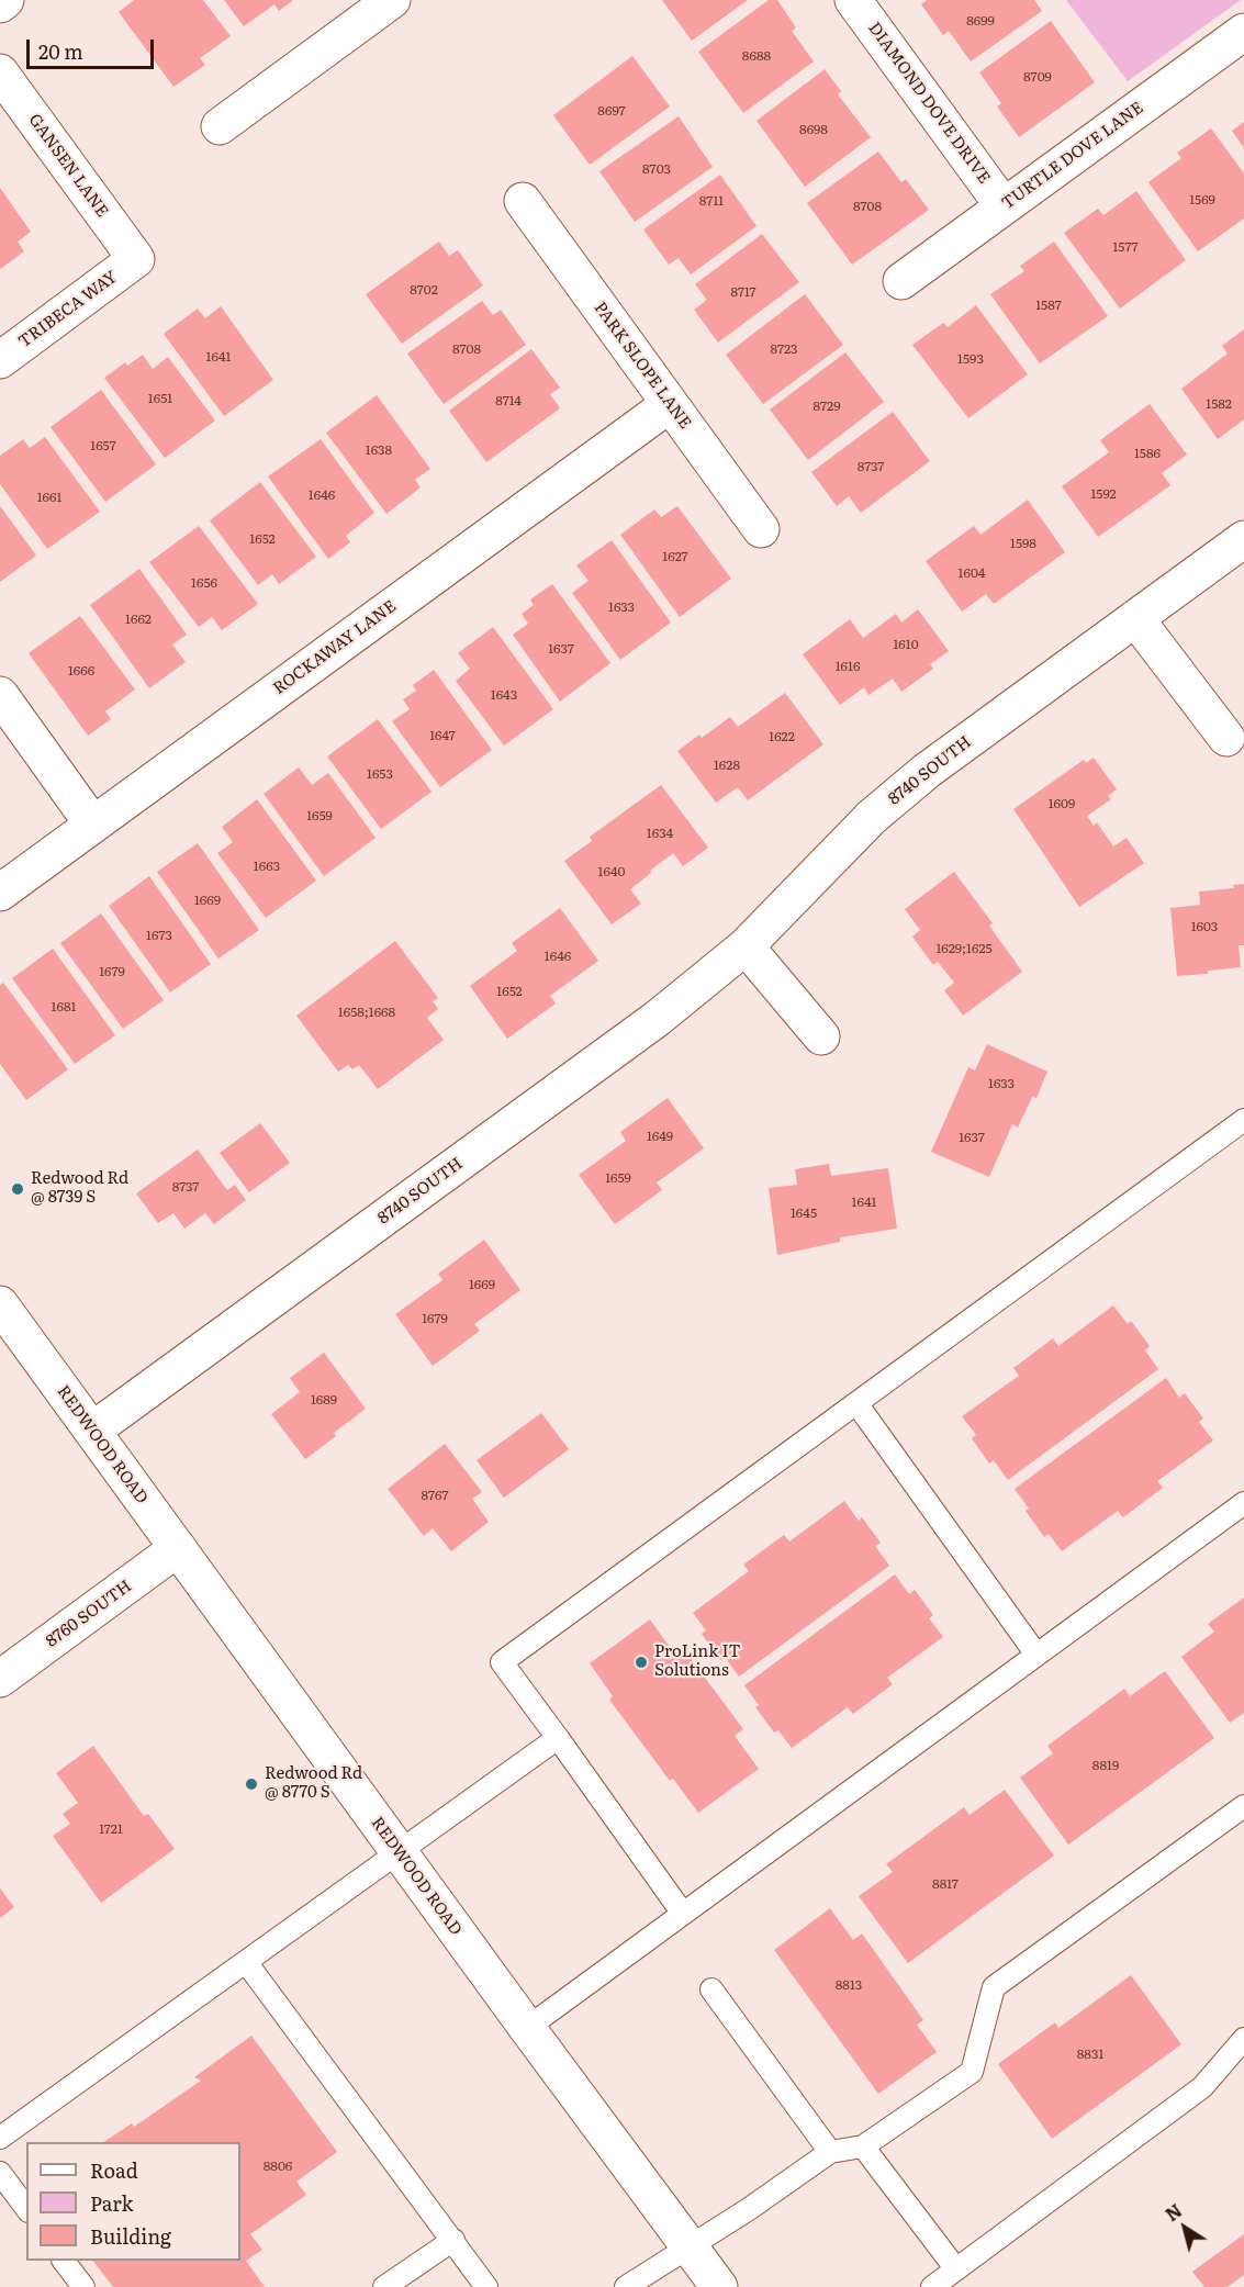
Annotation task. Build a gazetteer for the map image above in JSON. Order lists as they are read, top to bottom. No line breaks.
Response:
{"streets":{"street":["DIAMOND DOVE DRIVE","TURTLE DOVE LANE","GANSEN LANE","TRIBECA WAY","PARK SLOPE LANE","ROCKAWAY LANE","8740 SOUTH","REDWOOD ROAD","8760 SOUTH"]},"crossings":[["DIAMOND DOVE DRIVE","TURTLE DOVE LANE"],["GANSEN LANE","TRIBECA WAY"],["PARK SLOPE LANE","ROCKAWAY LANE"],["8740 SOUTH","REDWOOD ROAD"],["REDWOOD ROAD","8760 SOUTH"]],"places":["Redwood Rd @ 8739 S","ProLink IT Solutions","Redwood Rd @ 8770 S"],"house_numbers":["8699","8688","8709","8697","8698","8703","1569","8711","8708","1577","8702","8717","1587","8708","8723","1641","1593","1651","8714","1582","8729","1657","1638","1586","8737","1592","1646","1661","1652","1598","1627","1604","1656","1633","1662","1610","1637","1616","1666","1643","1647","1622","1628","1653","1609","1659","1634","1663","1640","1669","1603","1673","1629;1625","1646","1679","1652","1681","1658;1668","1633","1649","1637","1659","8737","1641","1645","1669","1679","1689","8767","8819","1721","8817","8813","8831","8806"],"legend":["Road","Park","Building"],"scale_bar":"20 m","north":"top left"}
